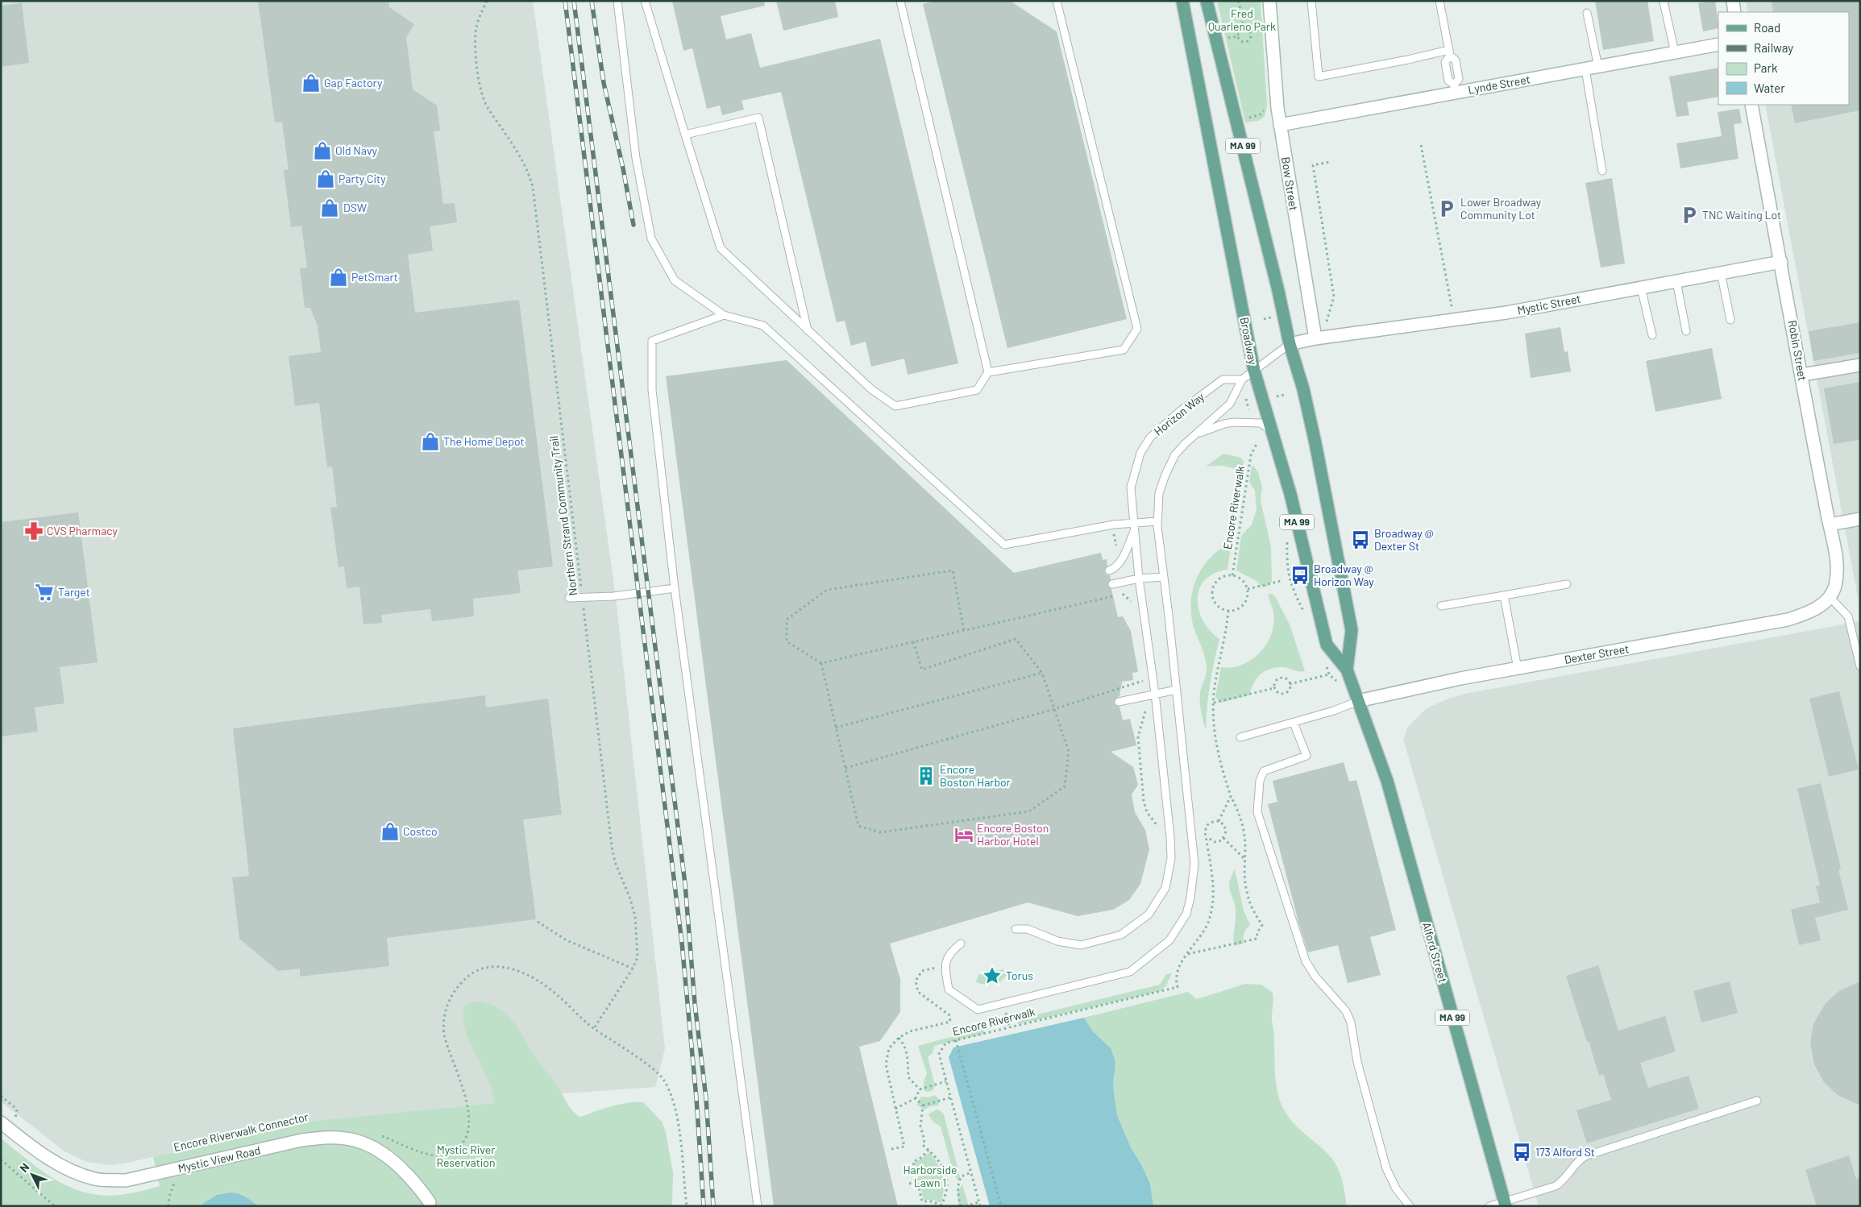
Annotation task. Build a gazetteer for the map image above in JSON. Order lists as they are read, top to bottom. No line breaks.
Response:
{"streets":{"main road":["MA 99","Broadway","Alford Street"],"street":["Lynde Street","Bow Street","Mystic Street","Robin Street","Dexter Street","Mystic View Road"],"lane":["Horizon Way"],"path":["Encore Riverwalk","Northern Strand Community Trail"]},"crossings":[["Lynde Street","Bow Street"],["Bow Street","Mystic Street"],["Mystic Street","Robin Street"],["Broadway","Dexter Street"],["Broadway","Alford Street"],["Robin Street","Dexter Street"],["Dexter Street","Alford Street"]],"parks":["Fred Quarleno Park","Mystic River Reservation","Harborside Lawn 1"],"places":{"shop":["Gap Factory","Old Navy","Party City","DSW","PetSmart","The Home Depot","Costco"],"parking":["Lower Broadway Community Lot","TNC Waiting Lot"],"pharmacy":["CVS Pharmacy"],"bus stop":["Broadway @ Dexter St","Broadway @ Horizon Way","173 Alford St"],"supermarket":["Target"],"building":["Encore Boston Harbor"],"hotel":["Encore Boston Harbor Hotel"],"place":["Torus"]},"legend":["Road","Railway","Park","Water"],"north":"top left"}
